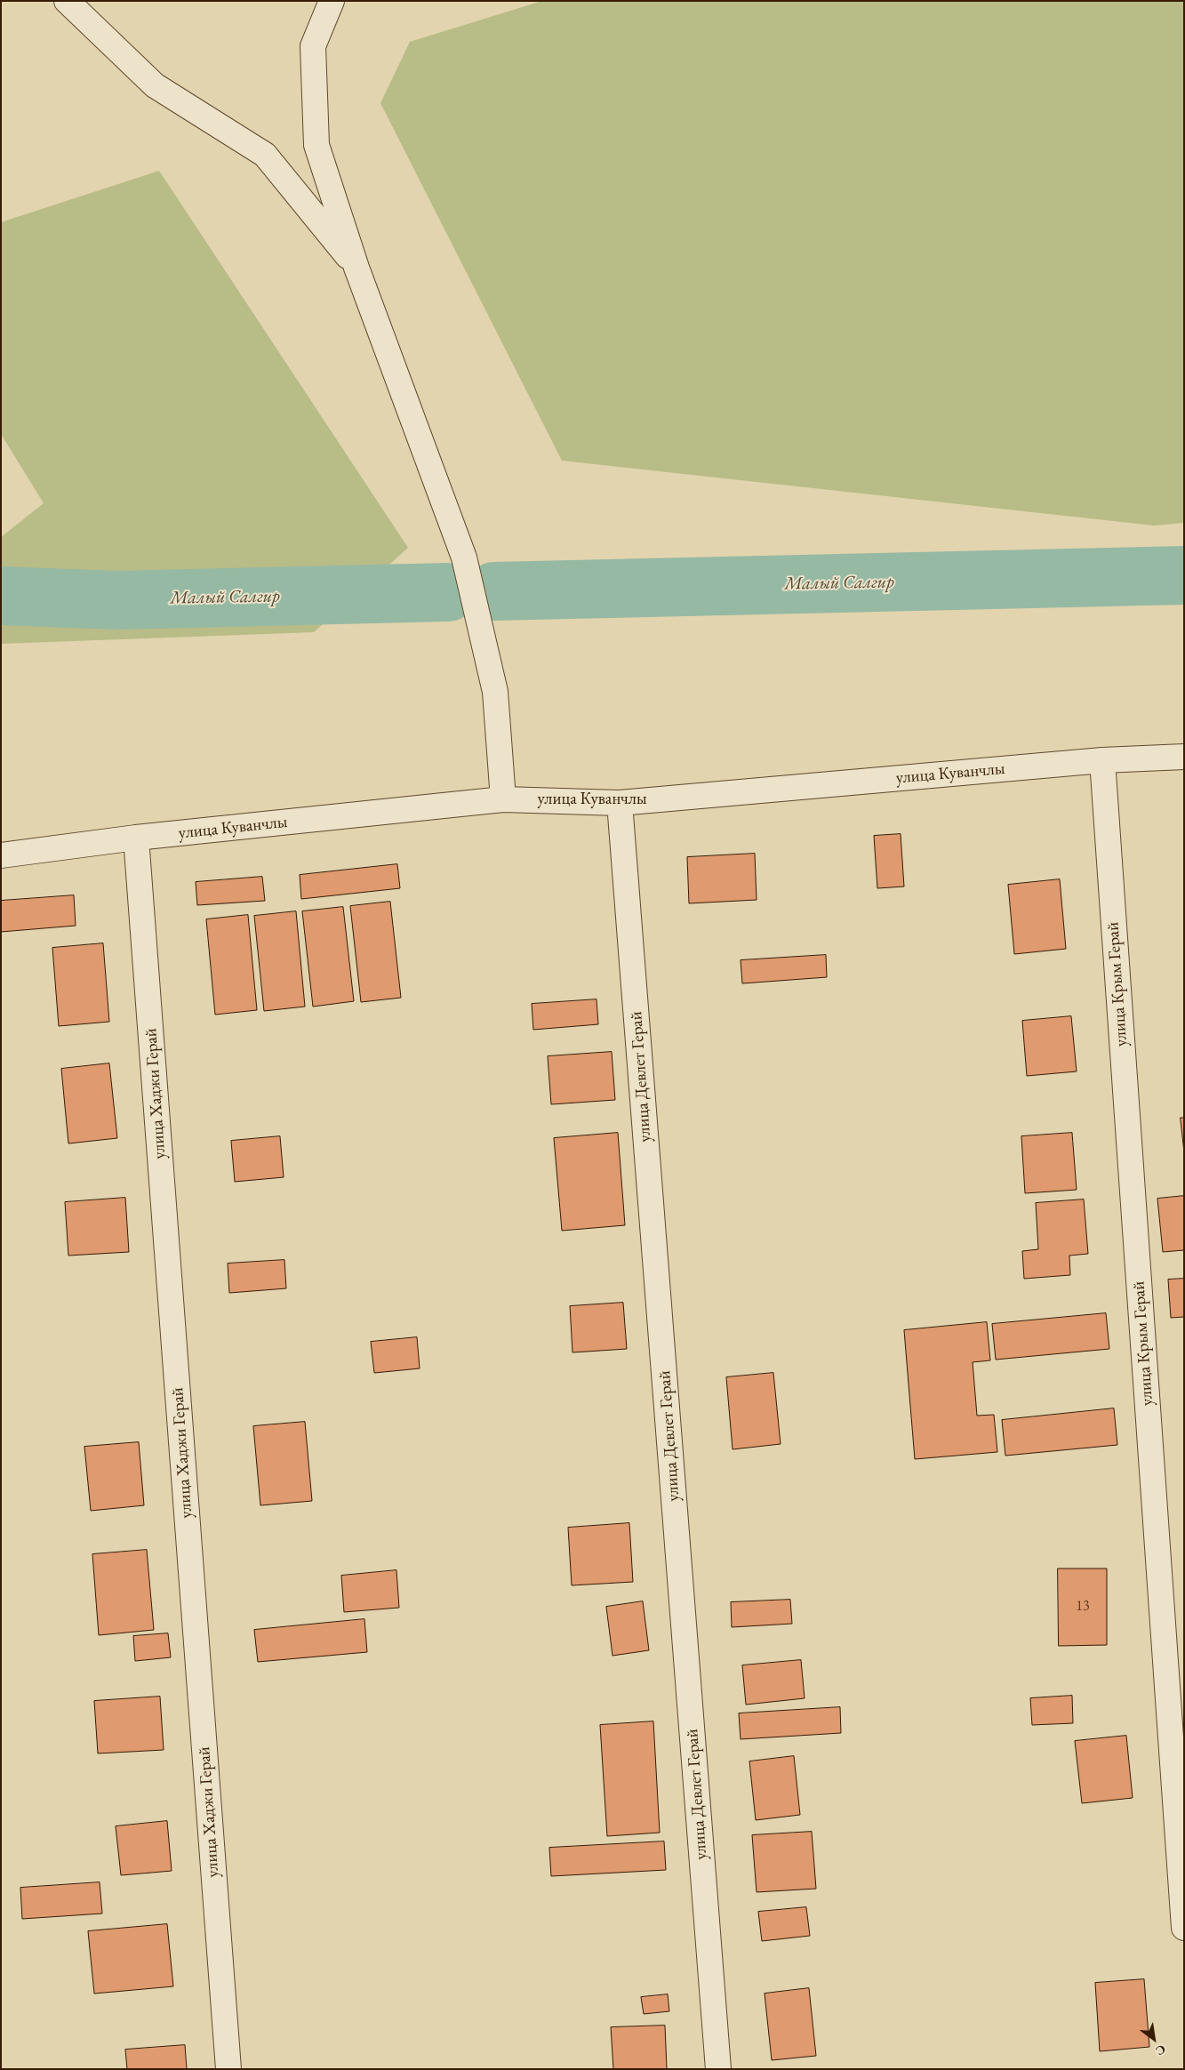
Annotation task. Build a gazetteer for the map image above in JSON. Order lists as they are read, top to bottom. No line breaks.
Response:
{"streets":{"street":["улица Куванчлы","улица Крым Герай","улица Девлет Герай","улица Хаджи Герай"]},"crossings":[["улица Куванчлы","улица Крым Герай"],["улица Куванчлы","улица Девлет Герай"],["улица Куванчлы","улица Хаджи Герай"]],"water":["Малый Салгир"],"house_numbers":["13"],"north":"bottom right"}
